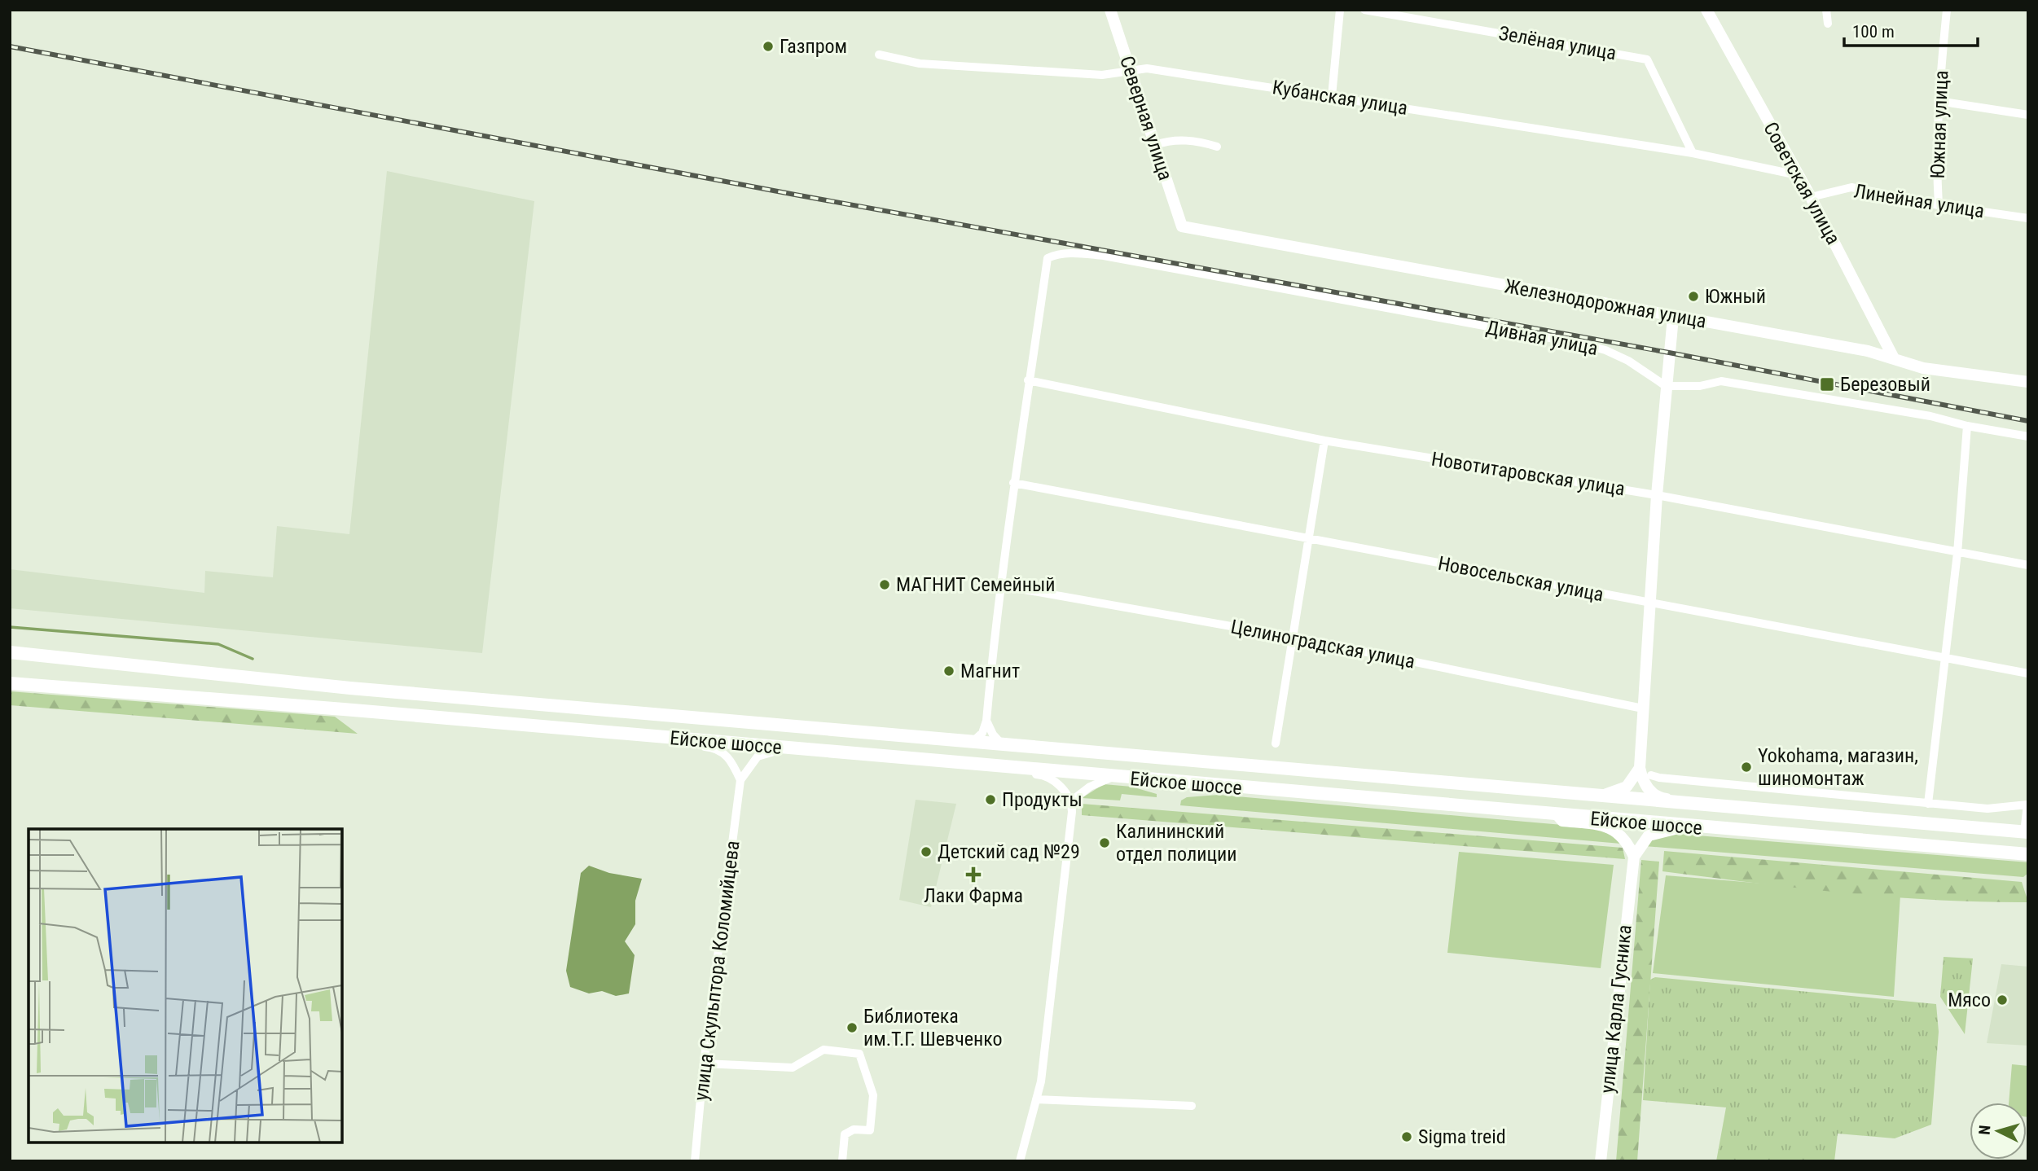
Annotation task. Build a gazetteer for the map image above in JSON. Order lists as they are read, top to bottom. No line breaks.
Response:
{"streets":{"main road":["Ейское шоссе"],"street":["Зелёная улица","Кубанская улица","Северная улица","Южная улица","Советская улица","Линейная улица","Железнодорожная улица","Дивная улица","Новотитаровская улица","Новосельская улица","Целиноградская улица","улица Скульптора Коломийцева","улица Карла Гусника"]},"crossings":[["Зелёная улица","Кубанская улица"],["Кубанская улица","Северная улица"],["Кубанская улица","Советская улица"],["Северная улица","Железнодорожная улица"],["Южная улица","Линейная улица"],["Советская улица","Линейная улица"],["Советская улица","Железнодорожная улица"],["Дивная улица","Новотитаровская улица"]],"places":{"other":["Газпром","Южный","МАГНИТ Семейный","Магнит","Yokohama, магазин, шиномонтаж","Продукты","Калининский отдел полиции","Детский сад №29","Мясо","Библиотека им.Т.Г. Шевченко","Sigma treid"],"transit":["Березовый"],"health":["Лаки Фарма"]},"scale_bar":"100 m","north":"left"}
